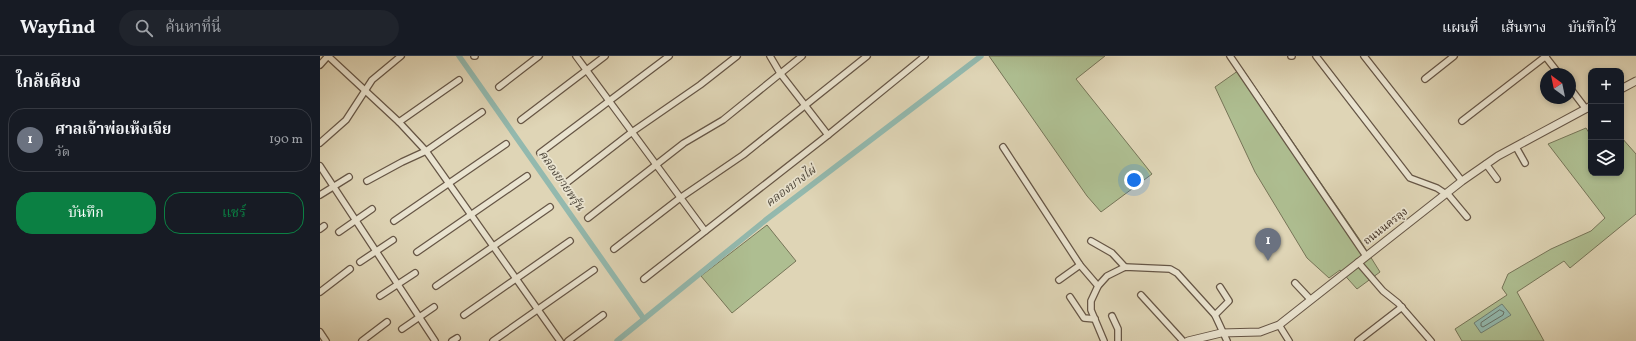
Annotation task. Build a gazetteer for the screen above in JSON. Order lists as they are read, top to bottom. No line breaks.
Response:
{"streets":{"street":["ถนนนครลุง"]},"water":["คลองยายพรุ้น","คลองบางไผ่"],"north":"top left","page":{"header":"Wayfind","search":"ค้นหาที่นี่","nav":["แผนที่","เส้นทาง","บันทึกไว้"],"heading":"ใกล้เคียง","map_buttons":["+","−"],"list":[{"mark":"1","name":"ศาลเจ้าพ่อเห้งเจีย","note":"วัด","value":"190 m"}],"buttons":["บันทึก","แชร์"],"pins":"1"}}
